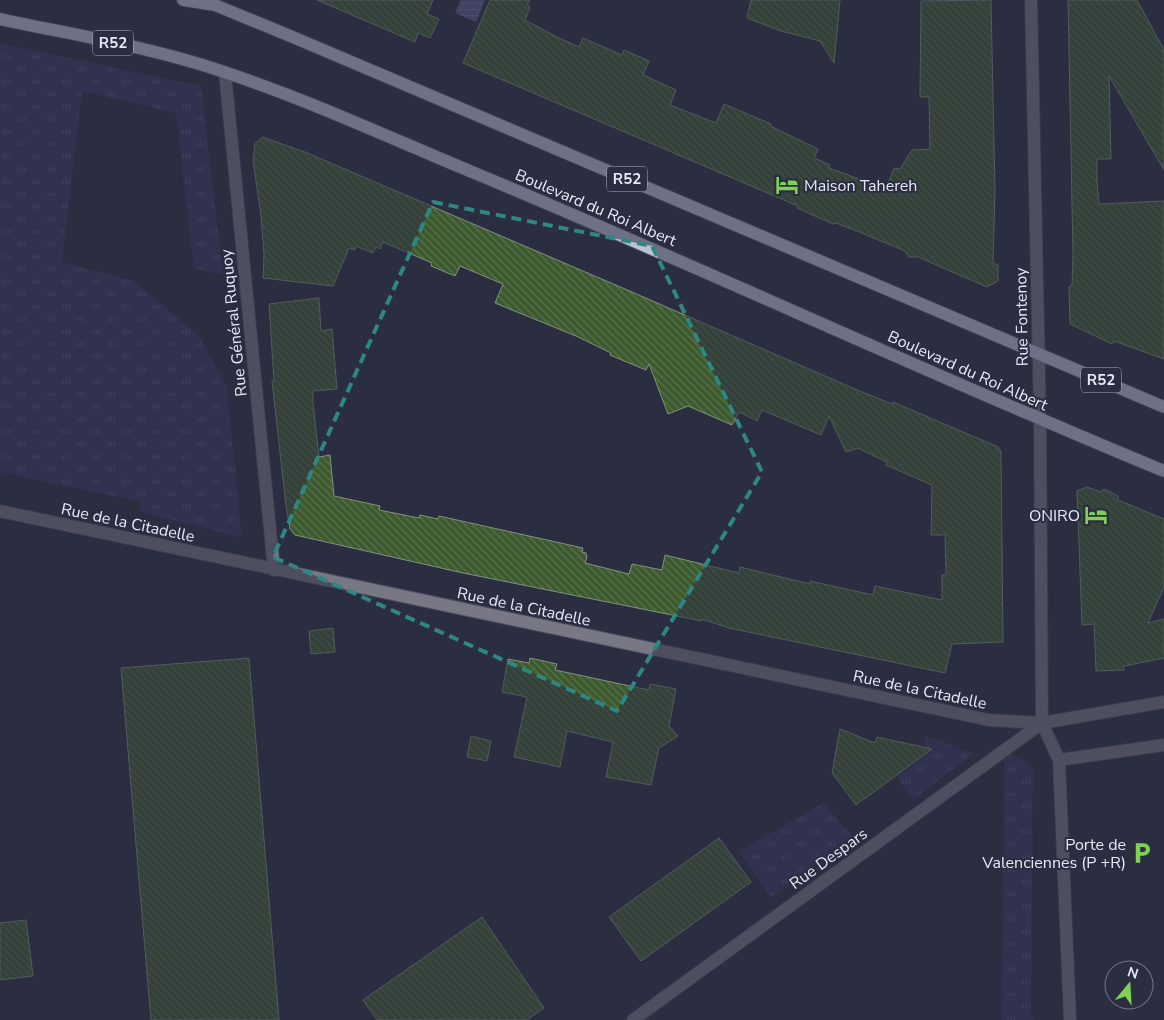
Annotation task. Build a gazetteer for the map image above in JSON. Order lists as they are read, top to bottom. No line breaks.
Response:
{"streets":{"main road":["R52","Boulevard du Roi Albert"],"street":["Rue Fontenoy","Rue Général Ruquoy","Rue de la Citadelle","Rue Despars"]},"crossings":[["R52","Rue Fontenoy"],["Boulevard du Roi Albert","Rue Fontenoy"],["Boulevard du Roi Albert","Rue Général Ruquoy"],["Rue Fontenoy","Rue de la Citadelle"],["Rue Fontenoy","Rue Despars"],["Rue Général Ruquoy","Rue de la Citadelle"],["Rue de la Citadelle","Rue Despars"]],"places":{"hotel":["Maison Tahereh","ONIRO"],"parking":["Porte de Valenciennes (P +R)"]},"north":"top"}
